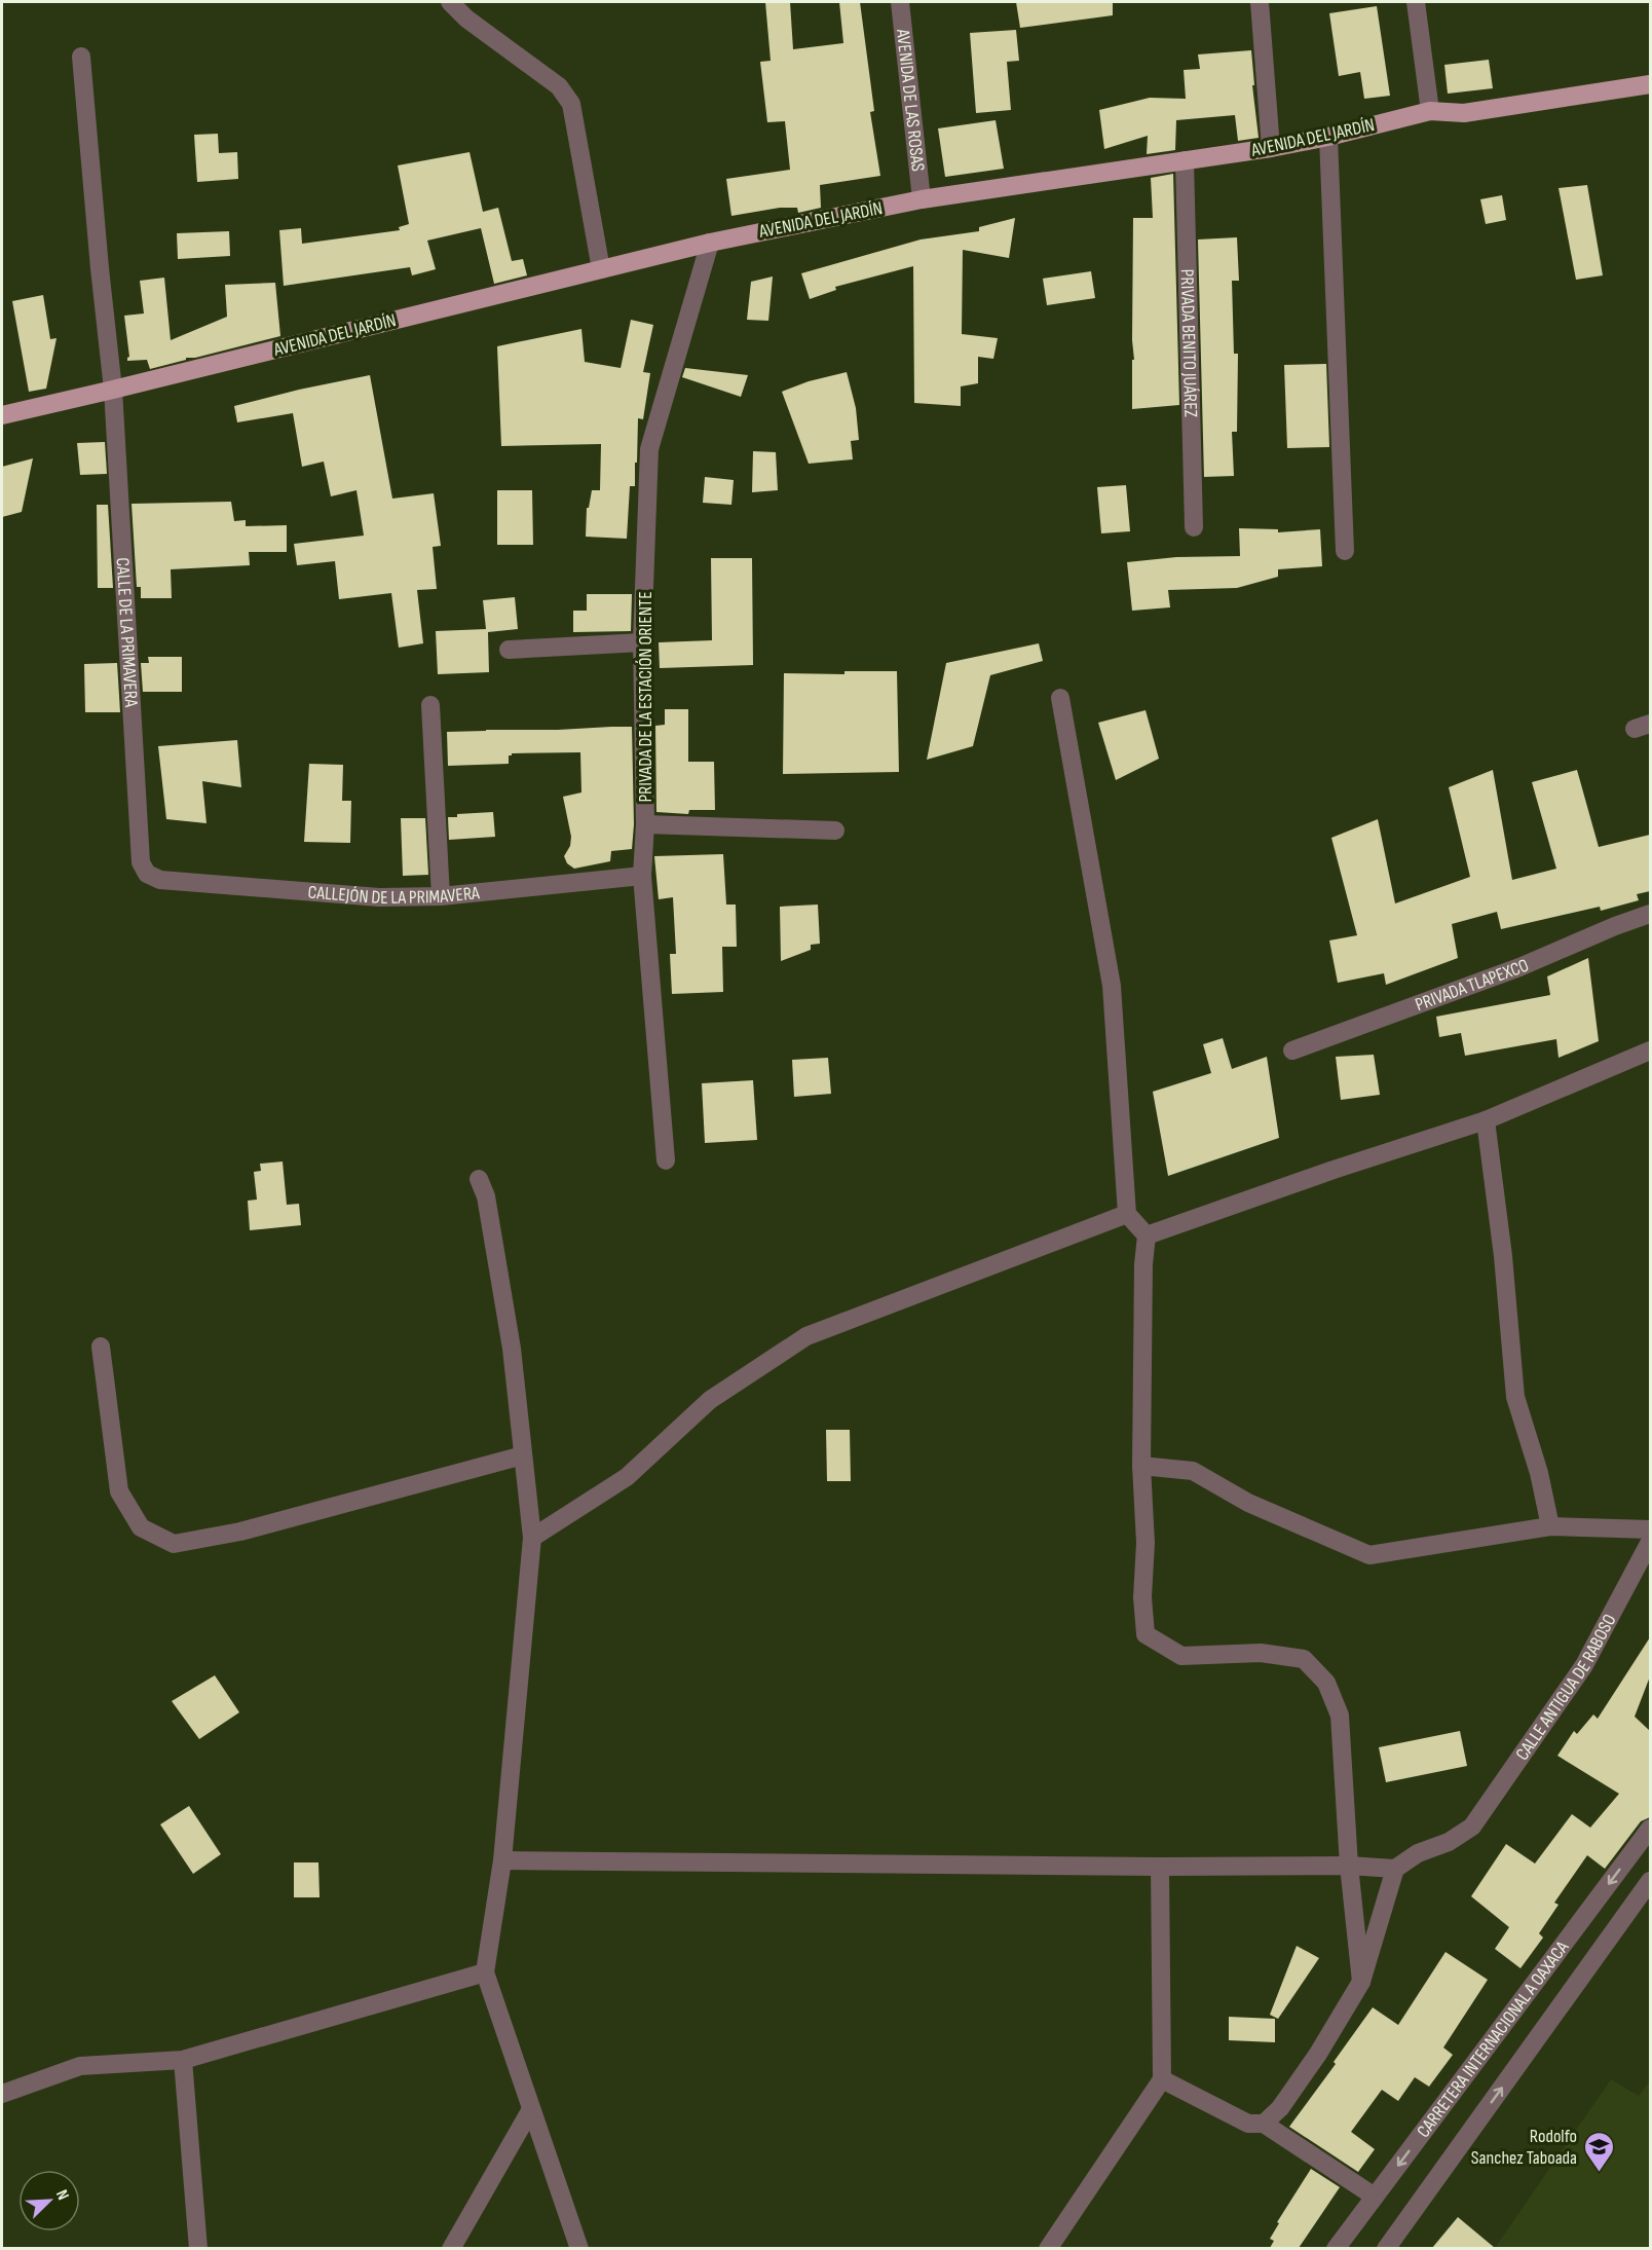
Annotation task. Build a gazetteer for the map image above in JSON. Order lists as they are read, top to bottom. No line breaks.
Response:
{"streets":{"main road":["AVENIDA DEL JARDÍN"],"street":["AVENIDA DE LAS ROSAS","PRIVADA BENITO JUÁREZ","CALLE DE LA PRIMAVERA","PRIVADA DE LA ESTACIÓN ORIENTE","CALLEJÓN DE LA PRIMAVERA","PRIVADA TLAPEXCO","CALLE ANTIGUA DE RABOSO","CARRETERA INTERNACIONAL A OAXACA"]},"crossings":[["AVENIDA DE LAS ROSAS","AVENIDA DEL JARDÍN"],["AVENIDA DEL JARDÍN","PRIVADA BENITO JUÁREZ"],["AVENIDA DEL JARDÍN","CALLE DE LA PRIMAVERA"],["AVENIDA DEL JARDÍN","PRIVADA DE LA ESTACIÓN ORIENTE"],["CALLE DE LA PRIMAVERA","CALLEJÓN DE LA PRIMAVERA"],["PRIVADA DE LA ESTACIÓN ORIENTE","CALLEJÓN DE LA PRIMAVERA"]],"places":{"school or university":["Rodolfo Sanchez Taboada"]},"north":"top right"}
